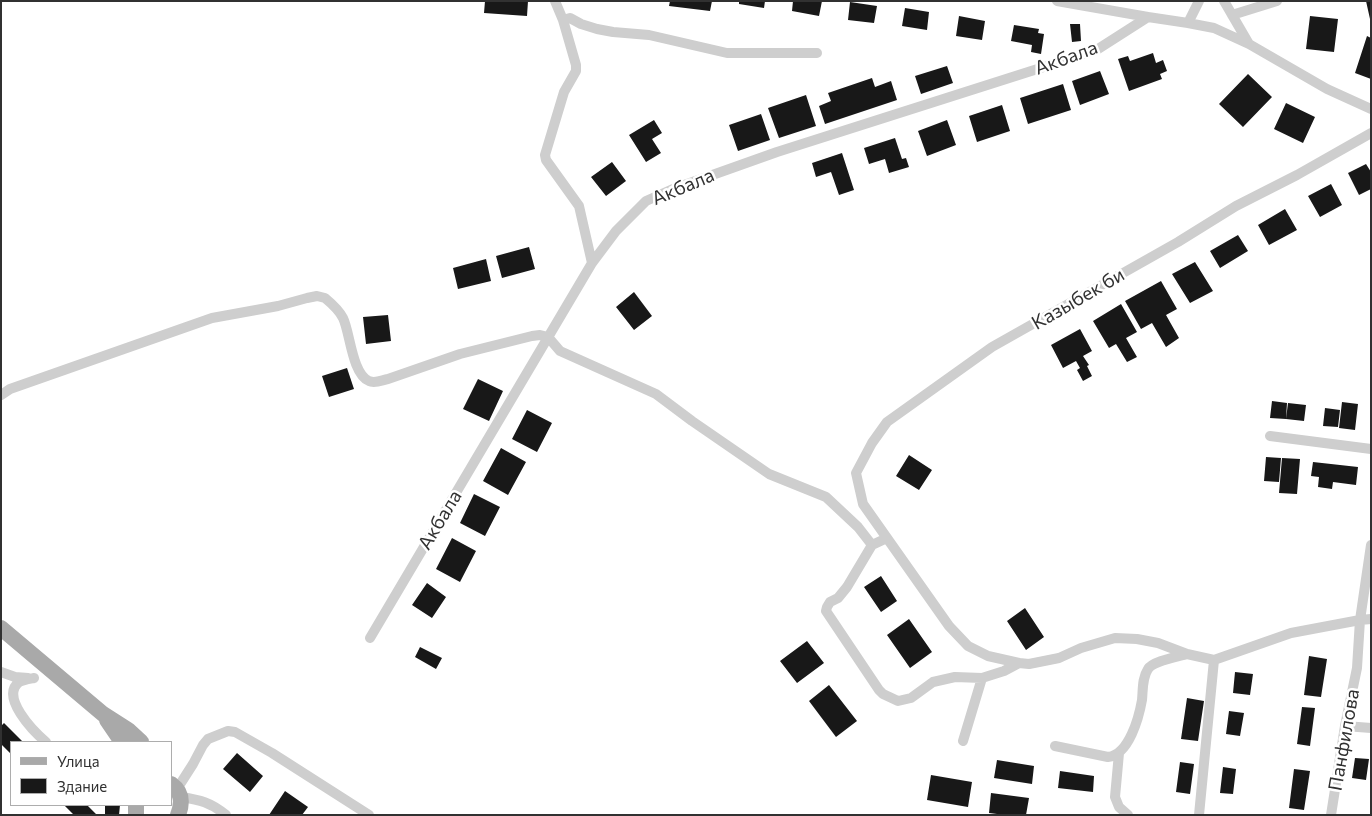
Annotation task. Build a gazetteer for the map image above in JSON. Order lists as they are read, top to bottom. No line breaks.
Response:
{"streets":{"street":["Акбала","Казыбек би","Панфилова"]},"legend":["Улица","Здание"]}
